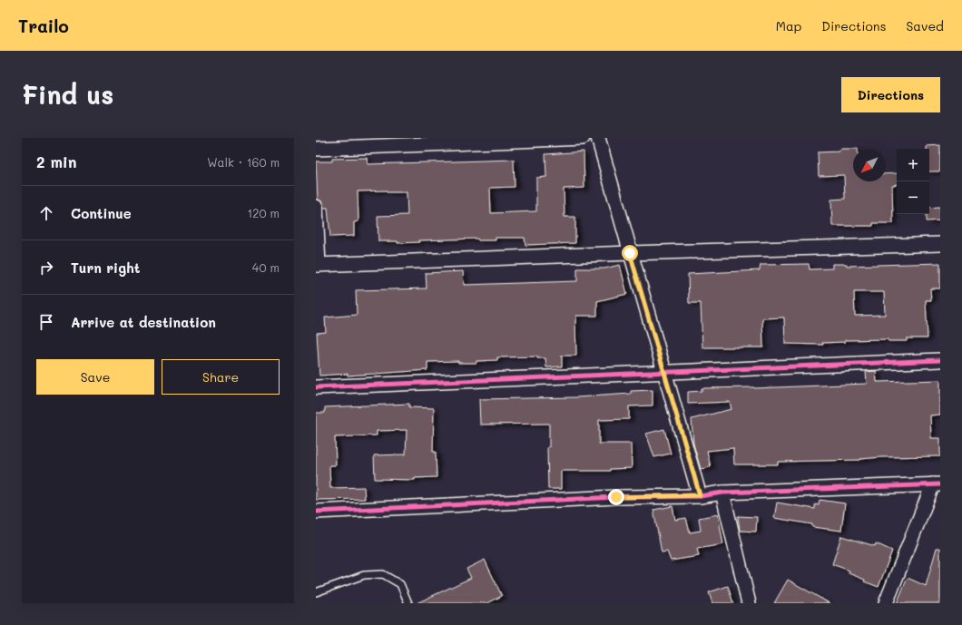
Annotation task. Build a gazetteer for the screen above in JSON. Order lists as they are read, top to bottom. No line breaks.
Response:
{"north":"bottom left","page":{"header":"Trailo","nav":["Map","Directions","Saved"],"buttons":["Directions",["Save","Share"]],"title":"Find us","heading":["2 min","Walk · 160 m"],"map_buttons":["+","−"],"list":[["Continue","120 m"],["Turn right","40 m"],"Arrive at destination"]}}
